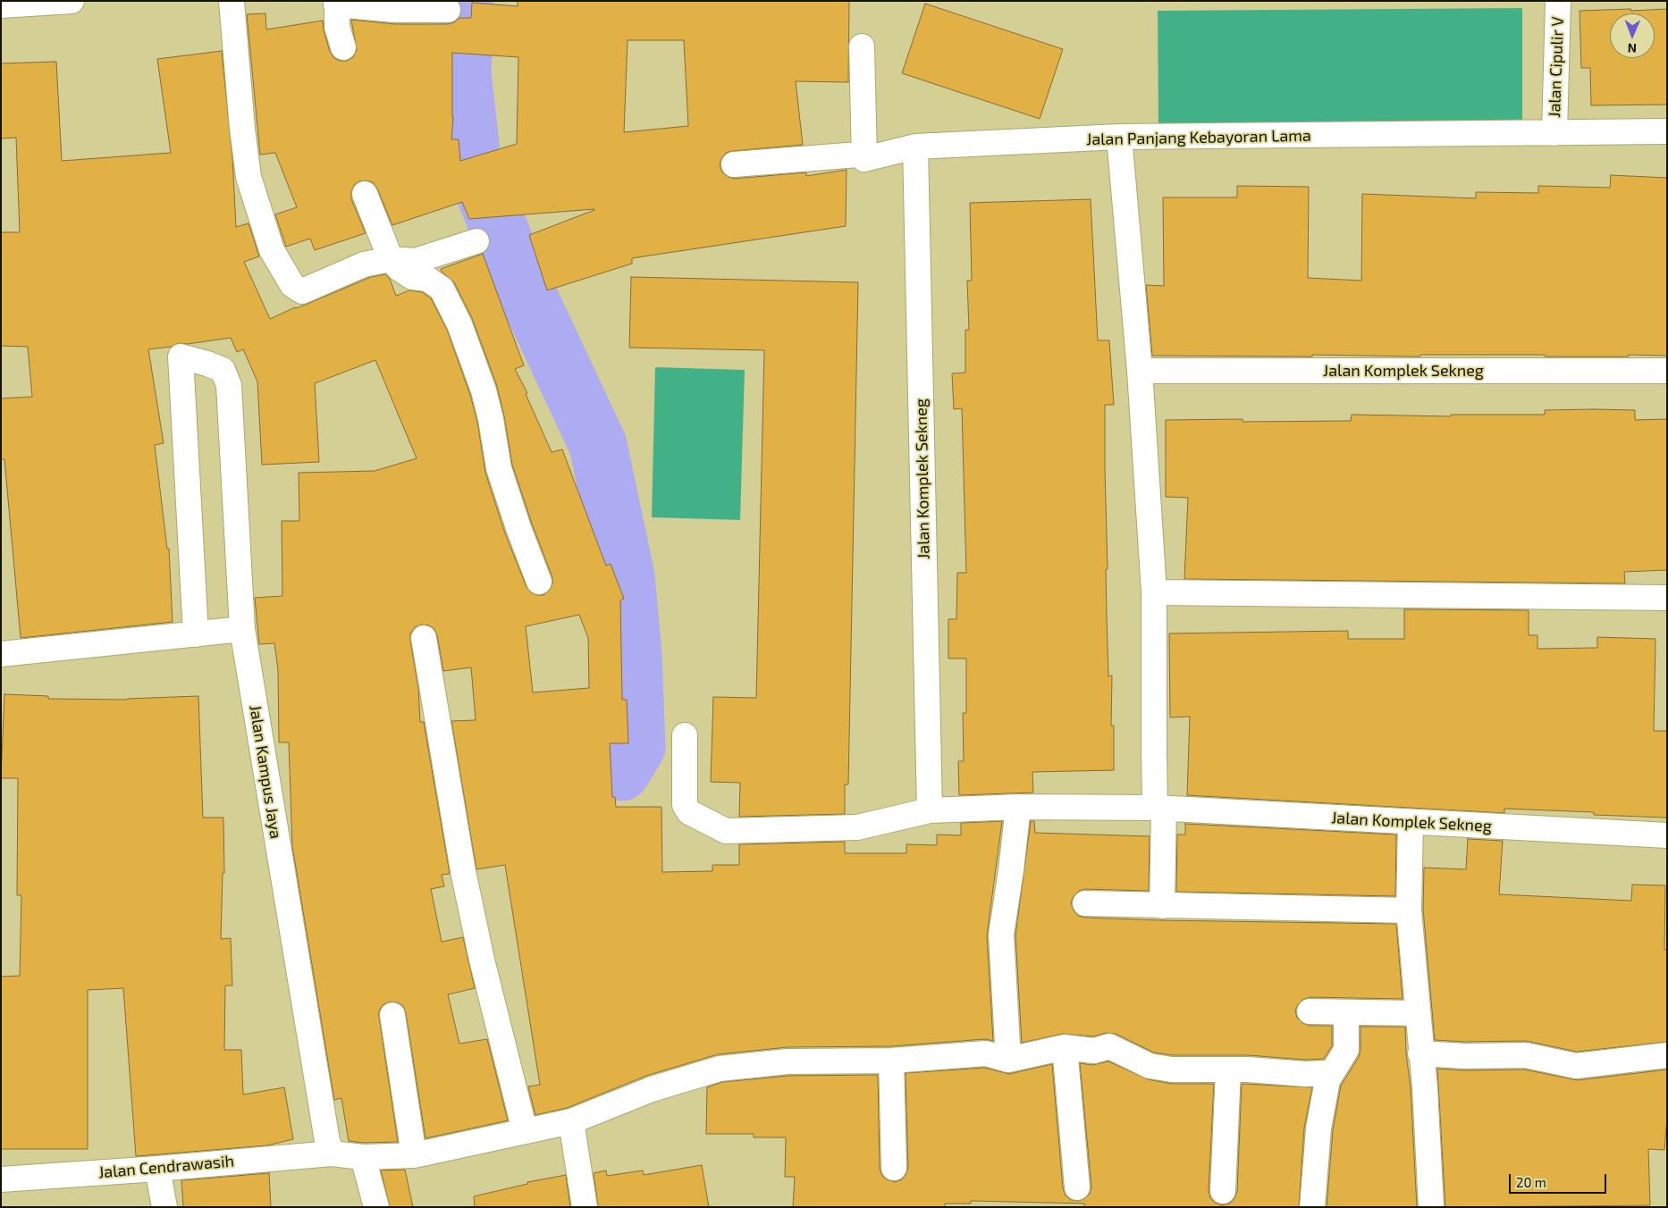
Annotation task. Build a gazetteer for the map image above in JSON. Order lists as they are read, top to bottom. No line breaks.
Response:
{"streets":{"street":["Jalan Cipulir V","Jalan Panjang Kebayoran Lama","Jalan Komplek Sekneg","Jalan Kampus Jaya","Jalan Cendrawasih"]},"crossings":[["Jalan Cipulir V","Jalan Panjang Kebayoran Lama"],["Jalan Panjang Kebayoran Lama","Jalan Komplek Sekneg"],["Jalan Kampus Jaya","Jalan Cendrawasih"]],"scale_bar":"20 m","north":"bottom"}
